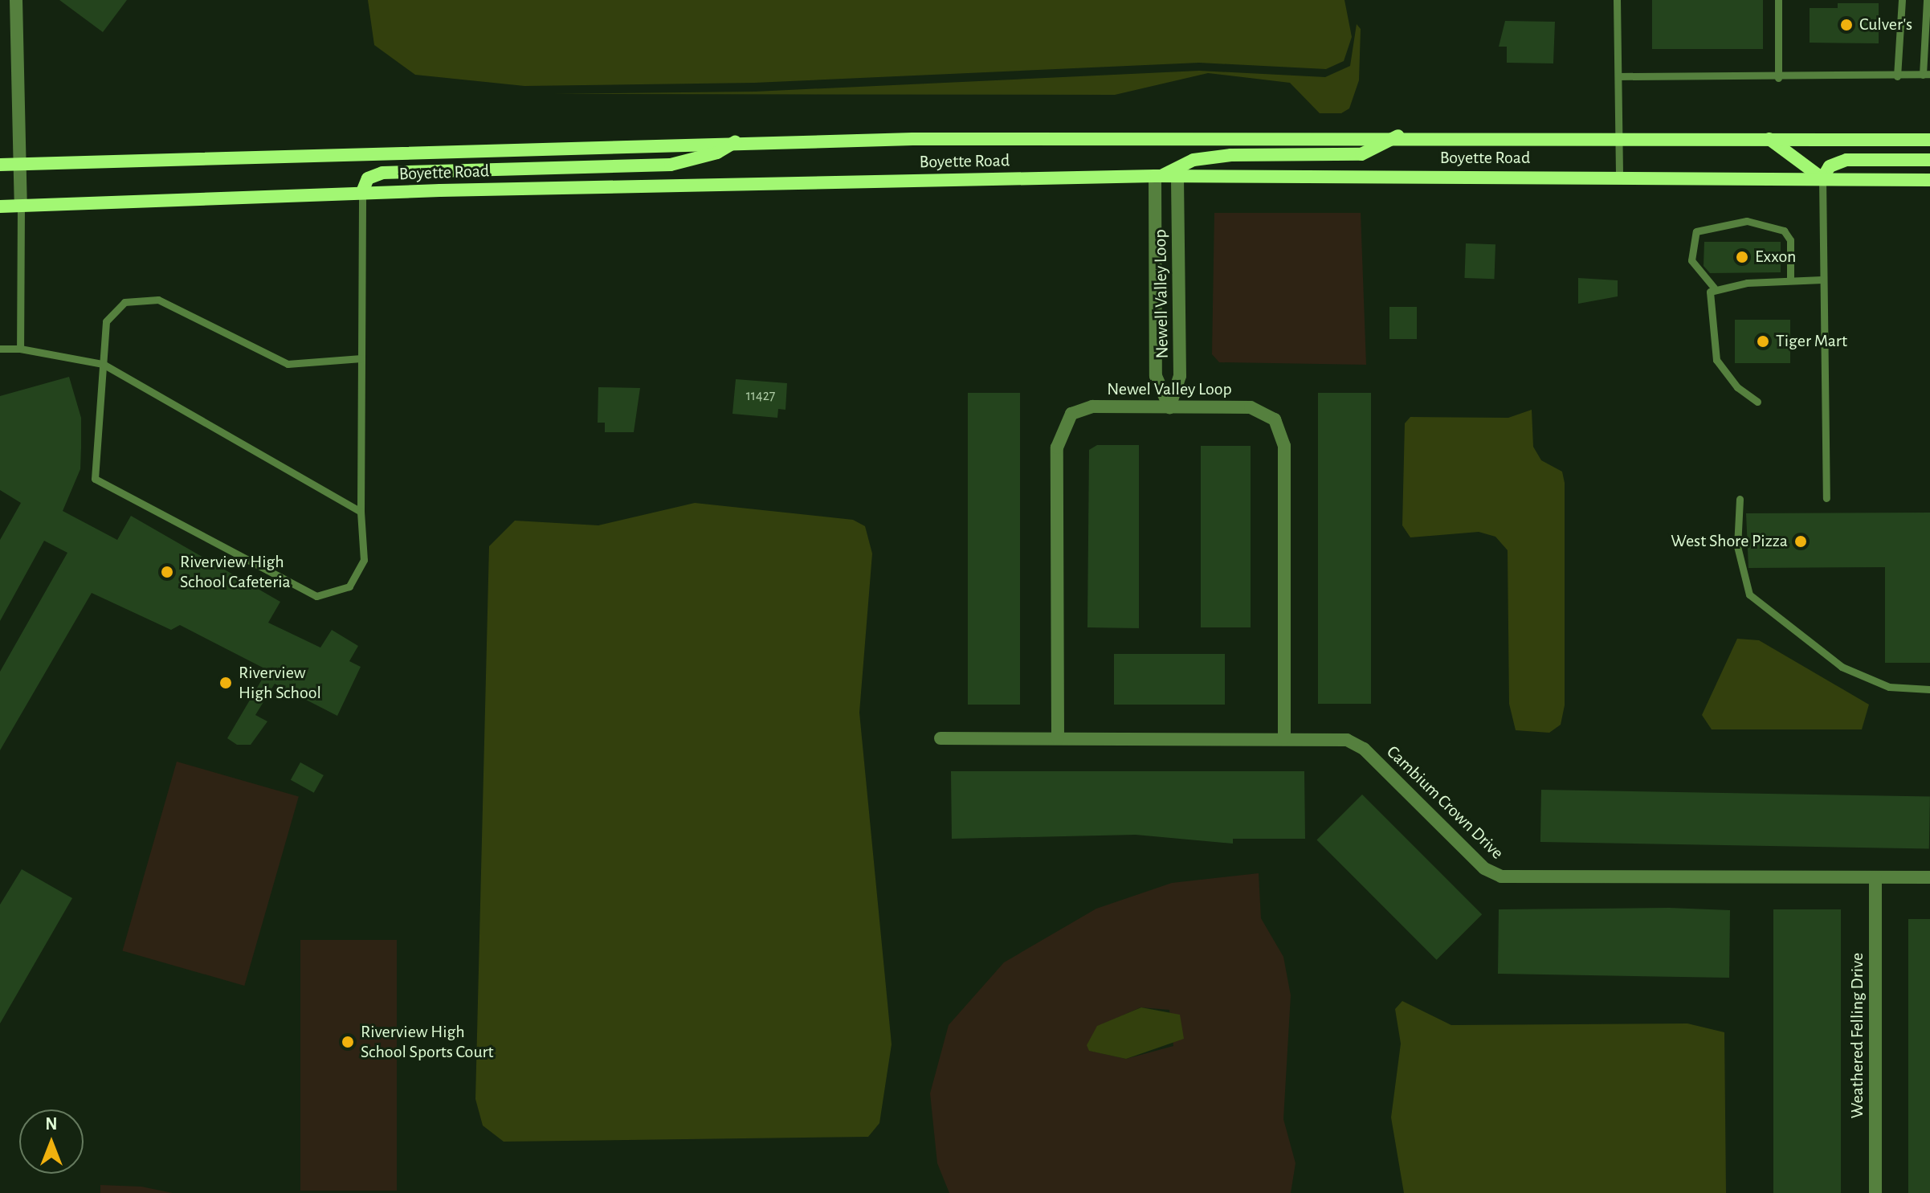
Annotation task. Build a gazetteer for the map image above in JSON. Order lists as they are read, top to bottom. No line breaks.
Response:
{"streets":{"main road":["Boyette Road"],"street":["Newell Valley Loop","Newel Valley Loop","Cambium Crown Drive","Weathered Felling Drive"]},"crossings":[["Boyette Road","Newell Valley Loop"],["Newell Valley Loop","Newel Valley Loop"],["Newel Valley Loop","Cambium Crown Drive"],["Cambium Crown Drive","Weathered Felling Drive"]],"places":["Culver's","Exxon","Tiger Mart","West Shore Pizza","Riverview High School Cafeteria","Riverview High School","Riverview High School Sports Court"],"house_numbers":["11427"],"north":"top"}
